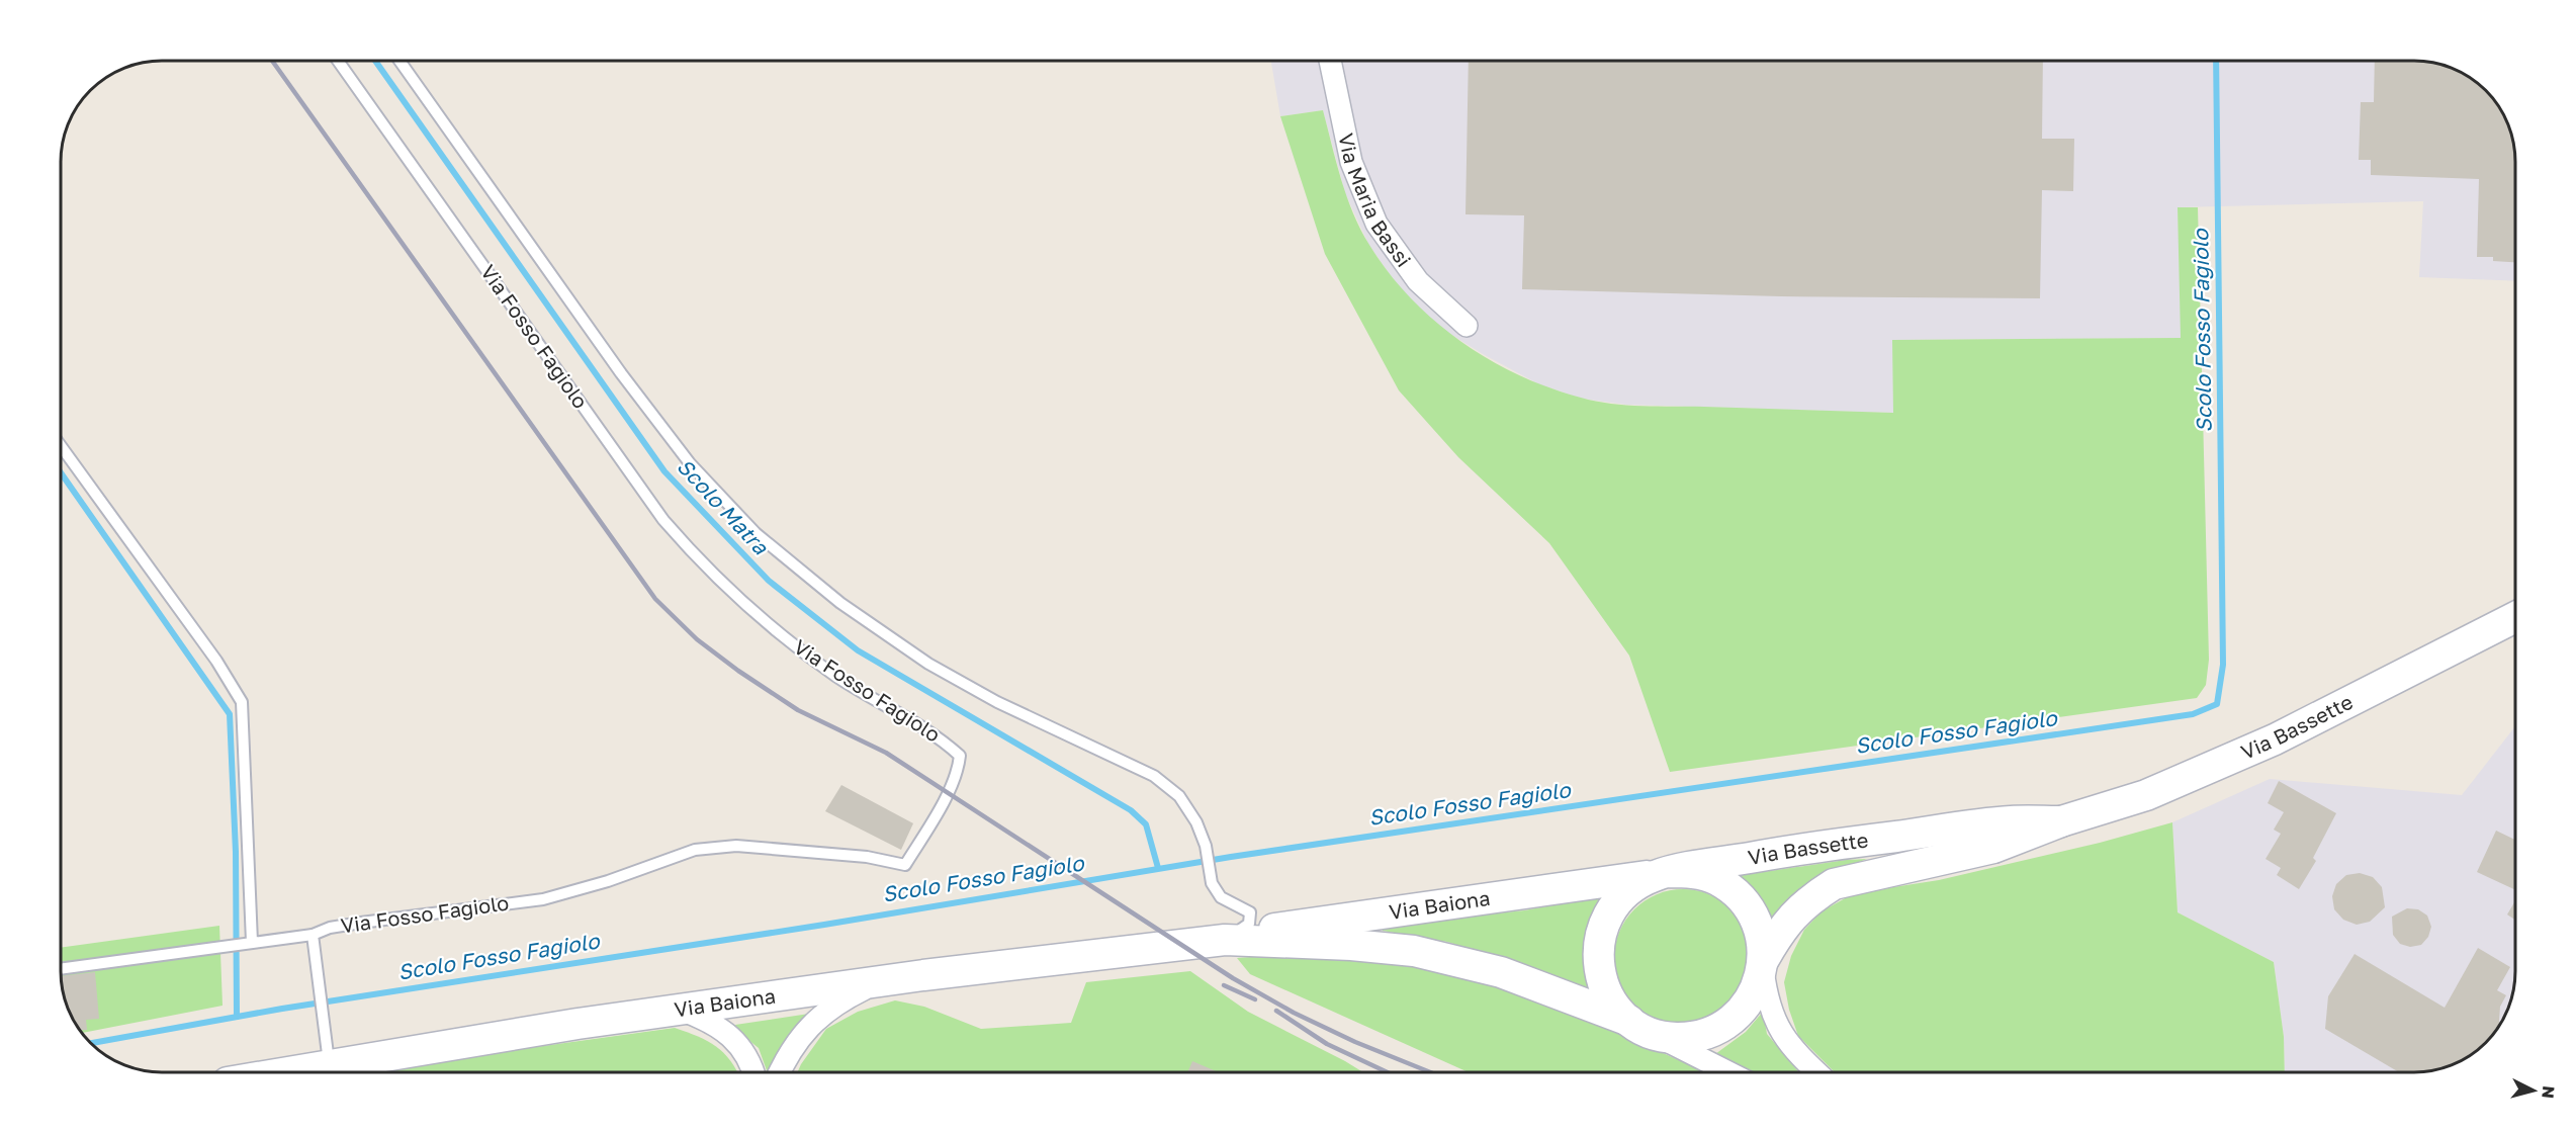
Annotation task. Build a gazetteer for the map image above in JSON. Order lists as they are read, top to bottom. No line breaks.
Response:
{"streets":{"main road":["Via Bassette","Via Baiona"],"street":["Via Maria Bassi"],"lane":["Via Fosso Fagiolo"]},"crossings":[["Via Fosso Fagiolo","Via Baiona"],["Via Bassette","Via Baiona"]],"water":["Scolo Fosso Fagiolo","Scolo Matra"],"north":"right"}
